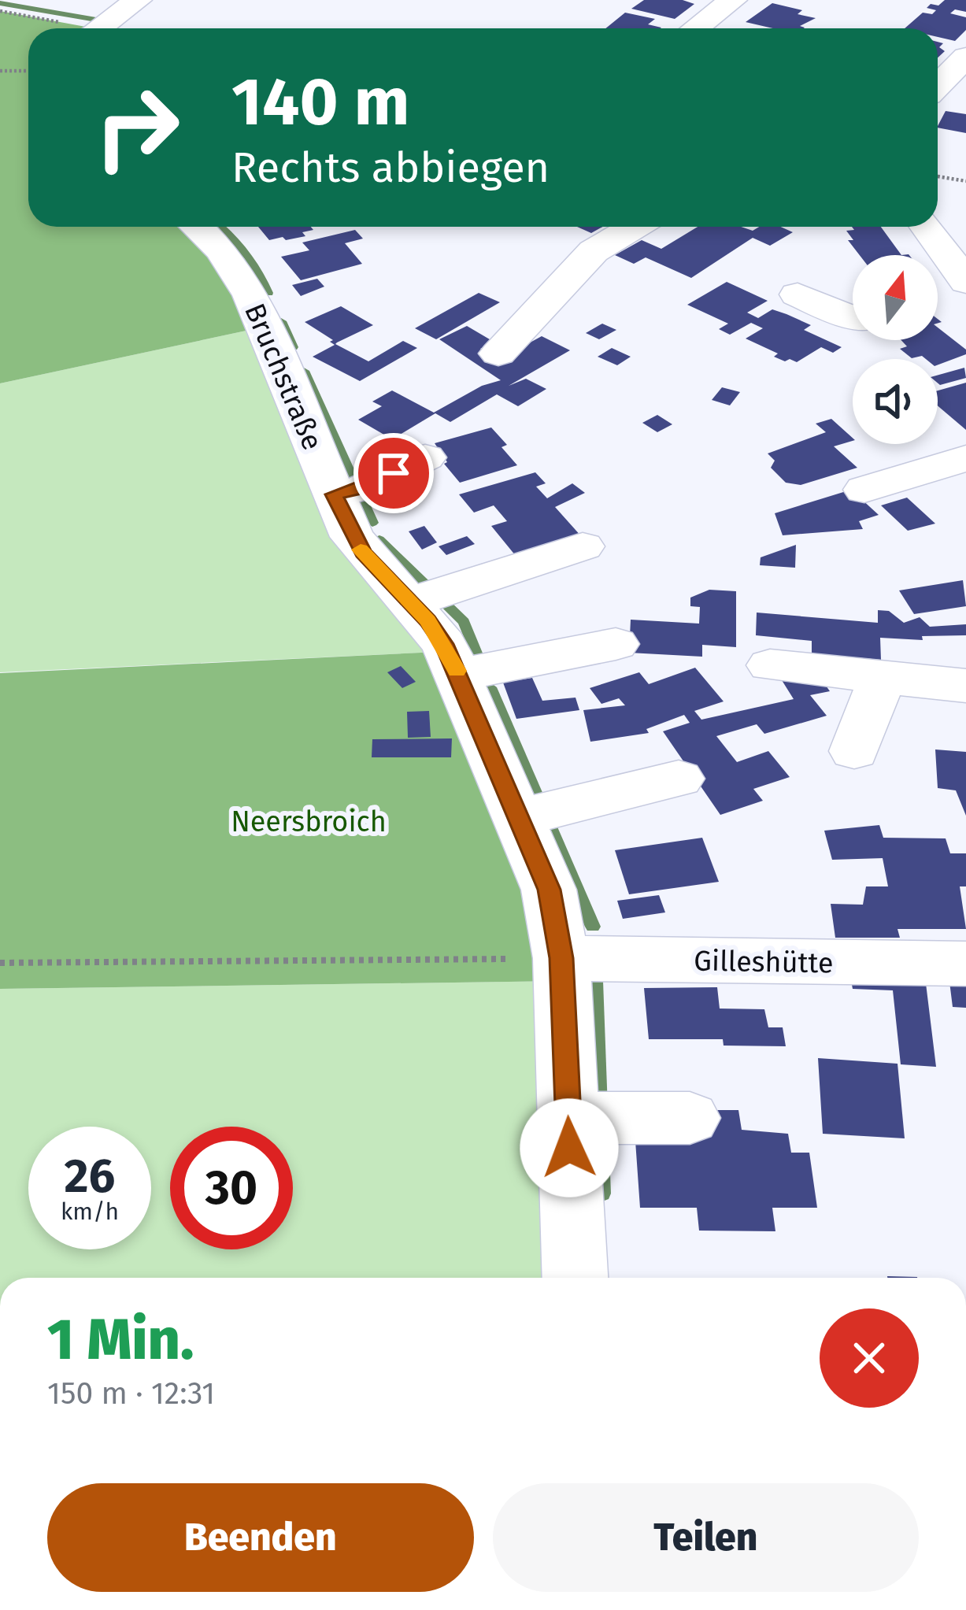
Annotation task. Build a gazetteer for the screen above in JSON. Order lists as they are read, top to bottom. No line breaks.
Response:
{"streets":{"street":["Bruchstraße","Gilleshütte"]},"crossings":[["Bruchstraße","Gilleshütte"]],"parks":["Neersbroich"],"north":"top","page":{"turn":["140 m","Rechts abbiegen"],"speed":"26 km/h","limit":"30","heading":["1 Min.","150 m · 12:31"],"buttons":["Beenden","Teilen"]}}
